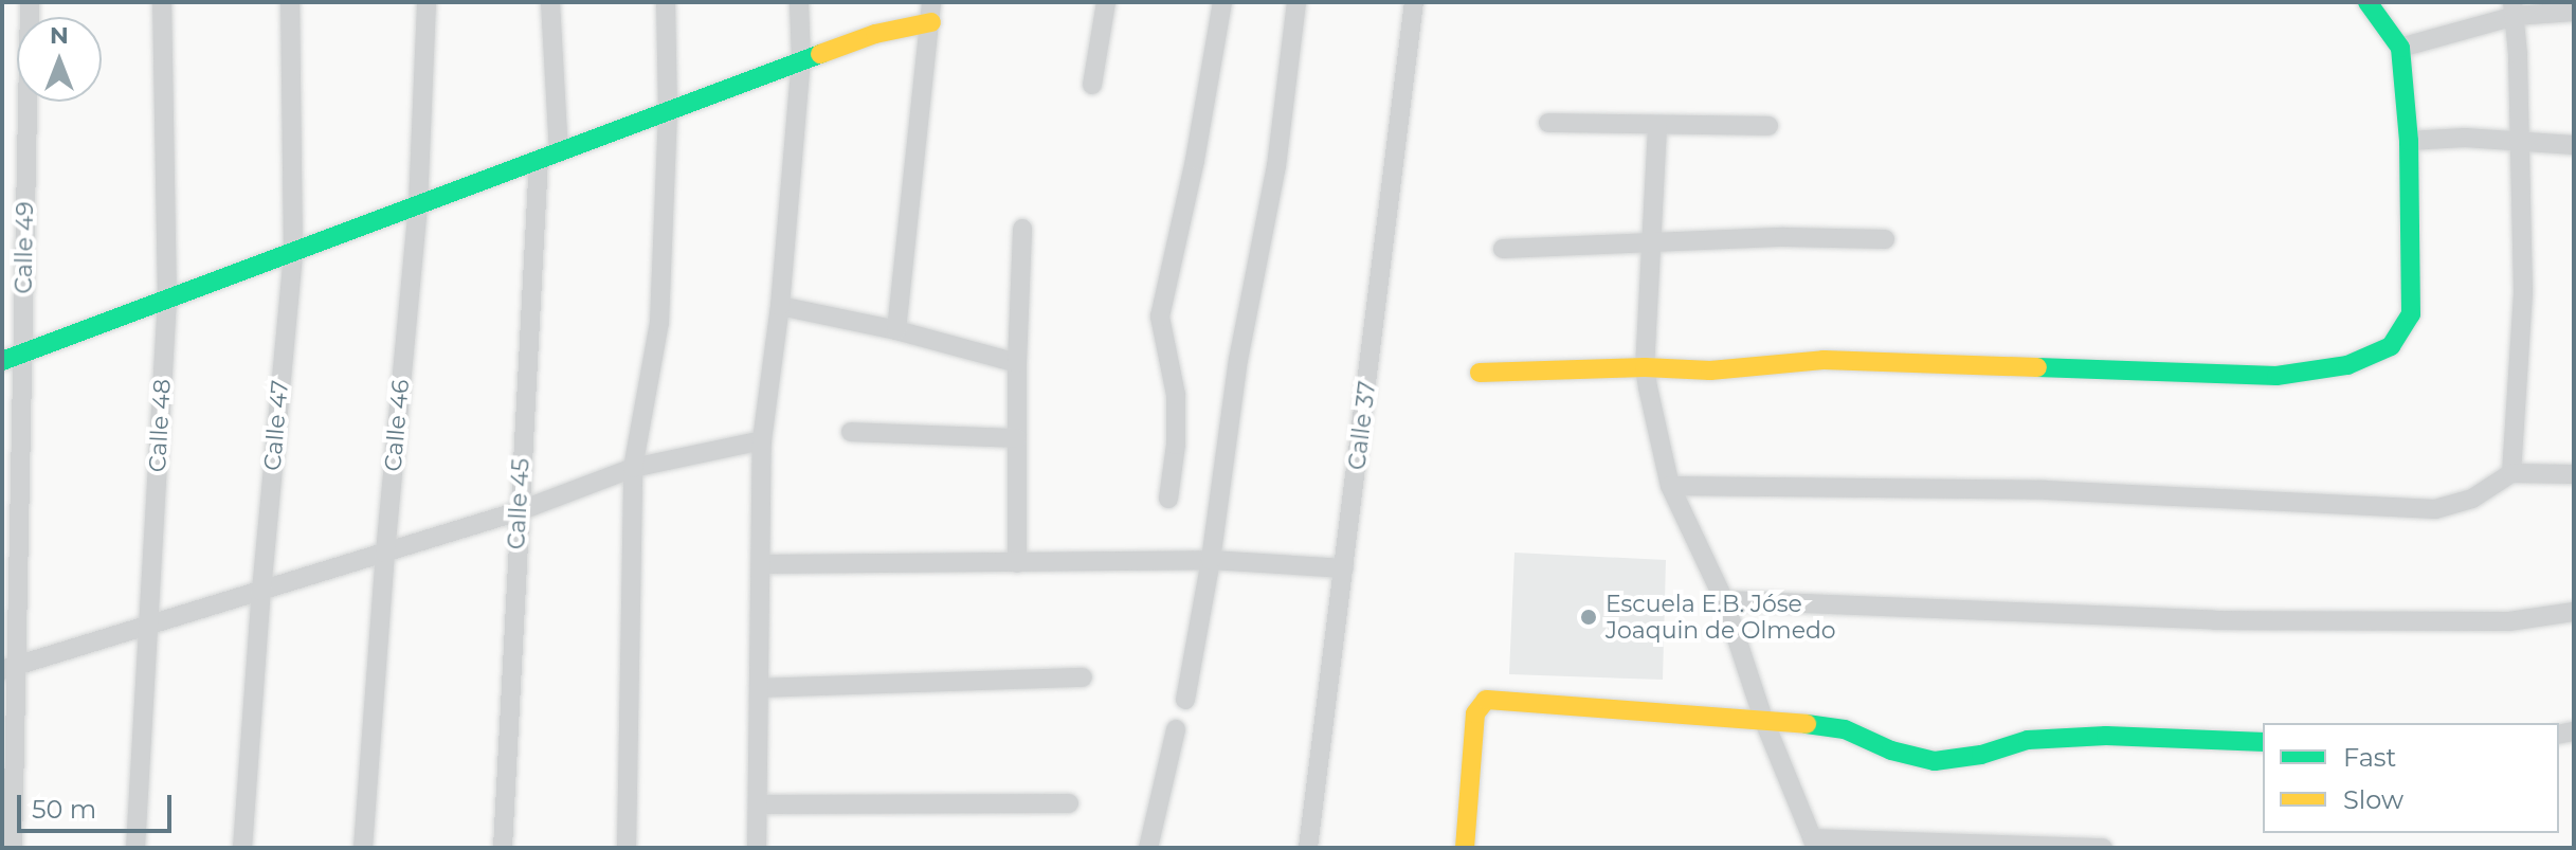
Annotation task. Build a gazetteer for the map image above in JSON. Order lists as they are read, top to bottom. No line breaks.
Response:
{"streets":{"street":["Calle 49","Calle 48","Calle 47","Calle 46","Calle 37","Calle 45"]},"places":["Escuela E.B. Jóse Joaquin de Olmedo"],"legend":["Fast","Slow"],"scale_bar":"50 m","north":"top"}
